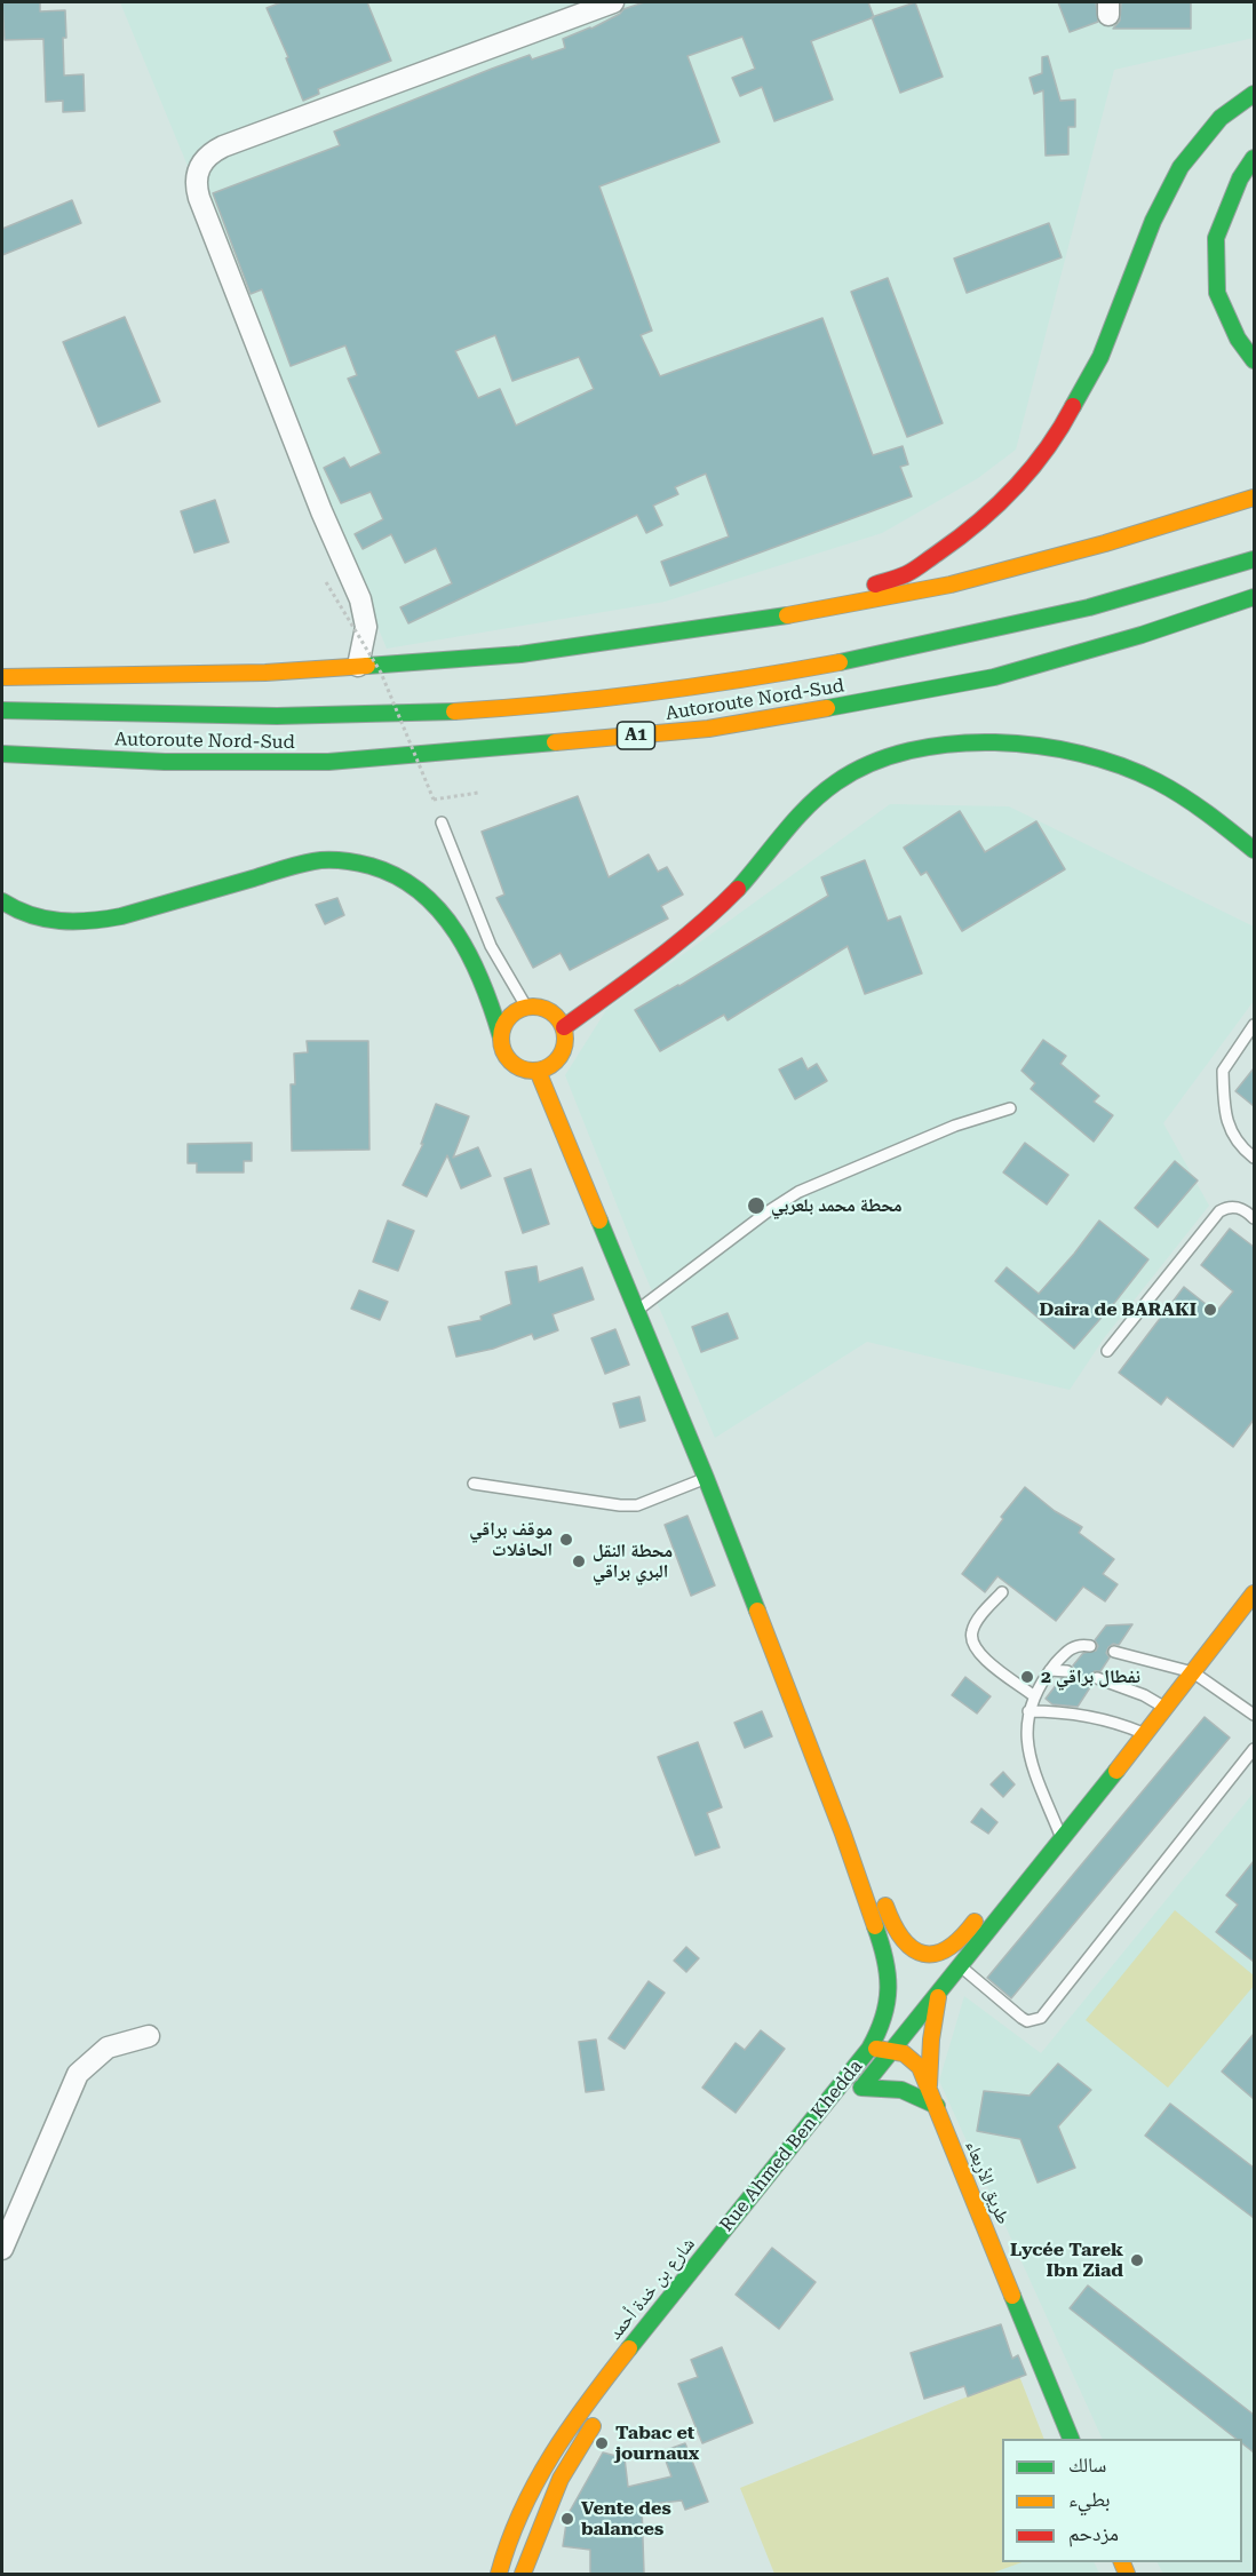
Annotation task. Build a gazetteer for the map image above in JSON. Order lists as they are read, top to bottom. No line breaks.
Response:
{"streets":{"main road":["Autoroute Nord-Sud","A1","Rue Ahmed Ben Khedda","طريق الأربعاء","شارع بن خدة أحمد"]},"crossings":[["Rue Ahmed Ben Khedda","طريق الأربعاء"],["طريق الأربعاء","شارع بن خدة أحمد"]],"places":["محطة محمد بلعربي","Daira de BARAKI","موقف براقي الحافلات","محطة النقل البري براقي","نفطال براقي 2","Lycée Tarek Ibn Ziad","Tabac et journaux","Vente des balances"],"legend":["سالك","بطيء","مزدحم"]}
